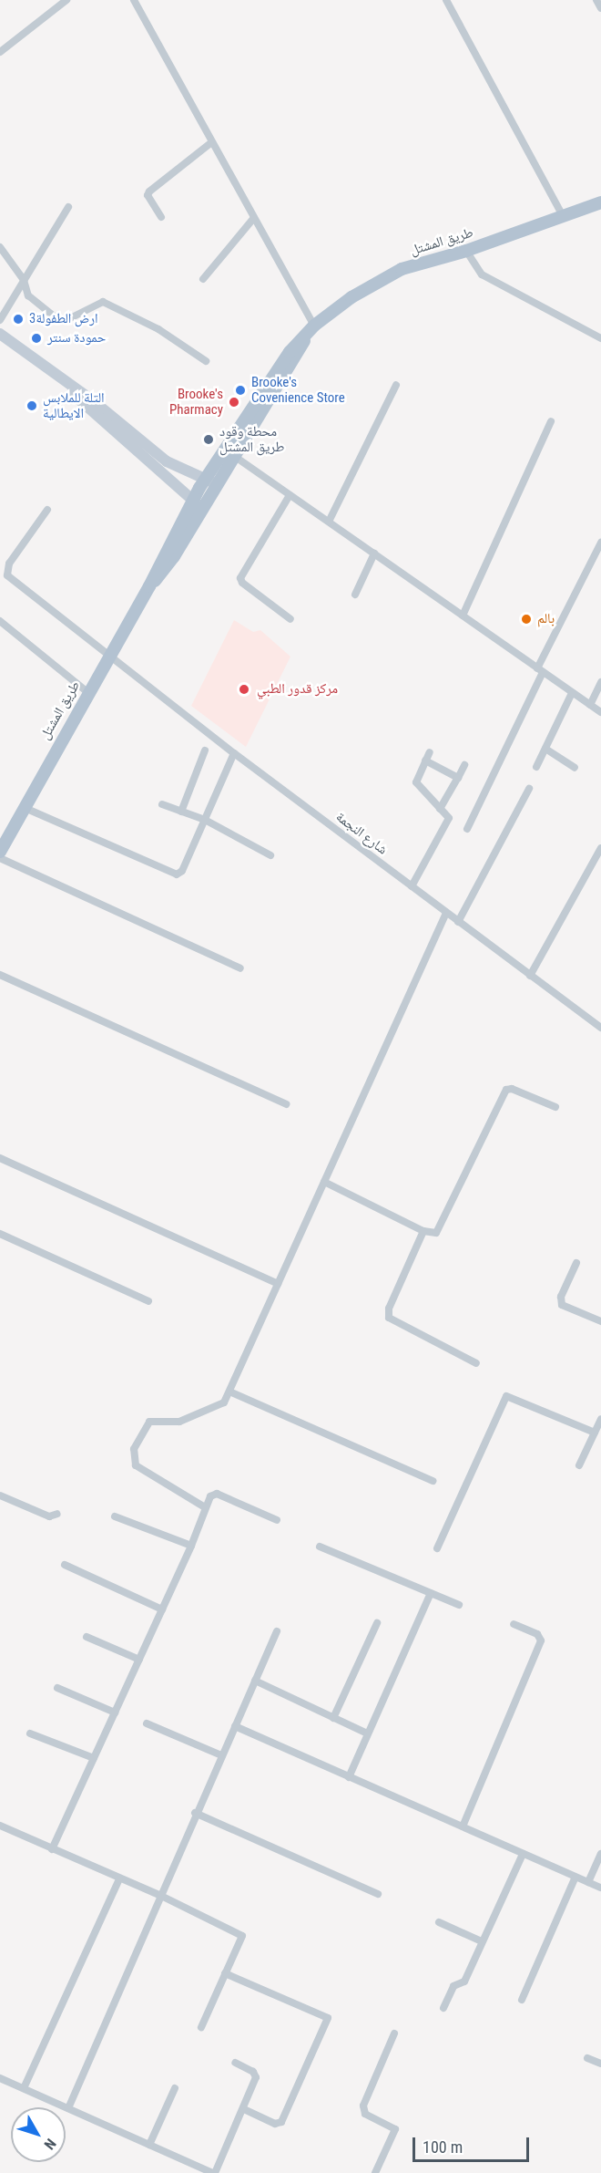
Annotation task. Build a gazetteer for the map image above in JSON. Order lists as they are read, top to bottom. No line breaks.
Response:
{"streets":{"main road":["طريق المشتل"],"street":["شارع النجمة"]},"crossings":[["طريق المشتل","شارع النجمة"]],"places":["ارض الطفولة3","حمودة سنتر","Brooke's Covenience Store","Brooke's Pharmacy","التلة للملابس الايطالية","محطة وقود طريق المشتل","بالم","مركز قدور الطبي"],"scale_bar":"100 m","north":"bottom right"}
